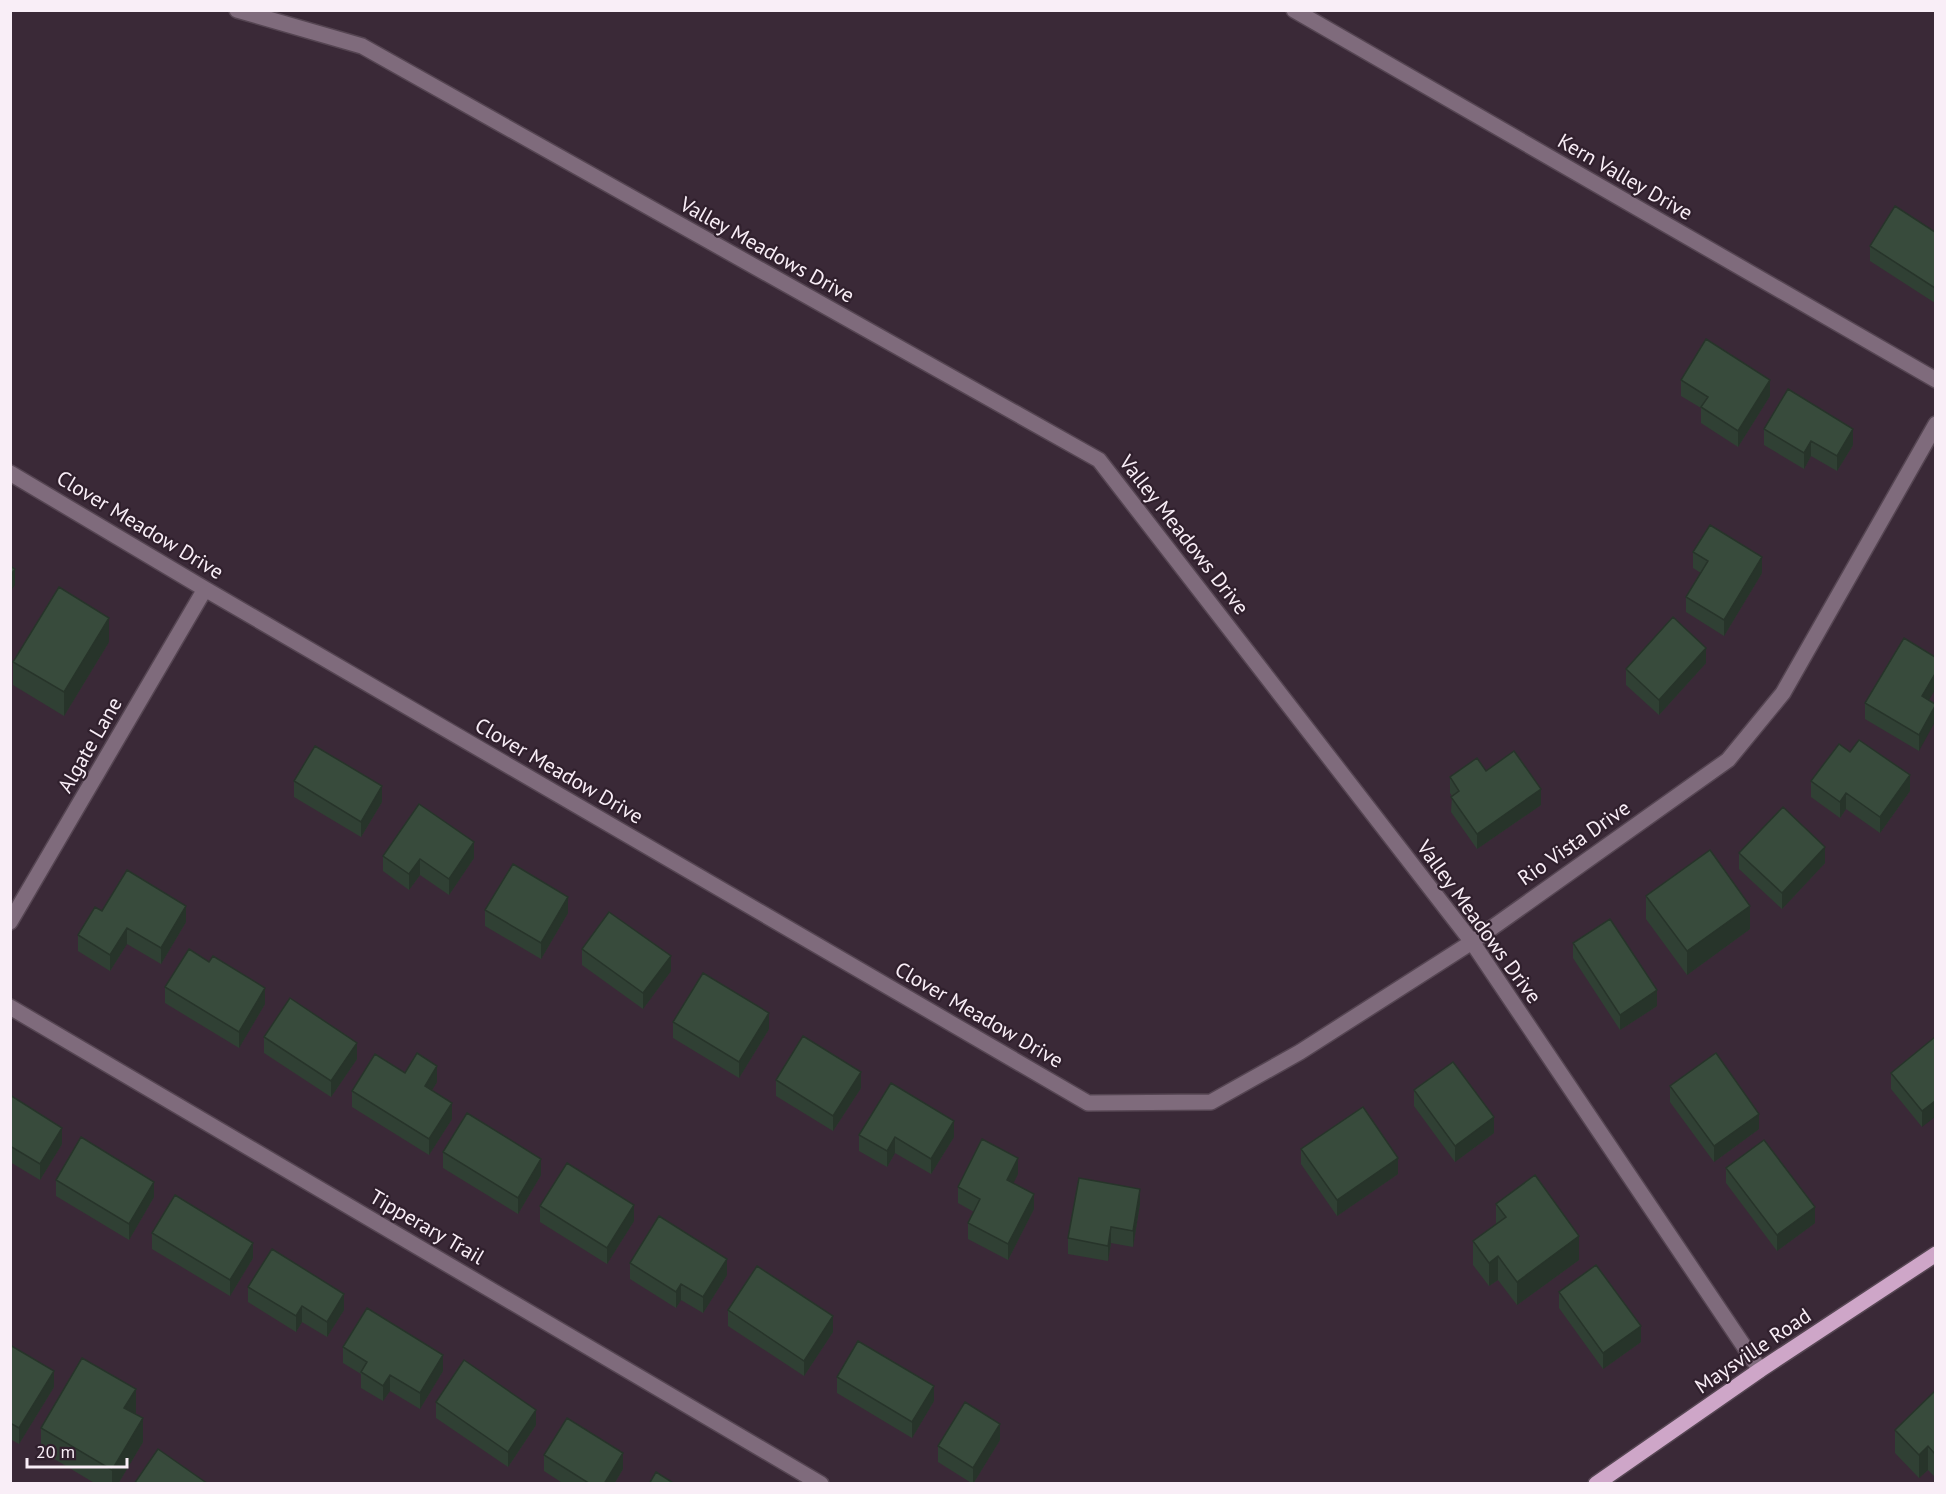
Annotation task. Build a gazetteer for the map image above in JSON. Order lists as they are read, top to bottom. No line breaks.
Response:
{"streets":{"main road":["Maysville Road"],"street":["Kern Valley Drive","Valley Meadows Drive","Clover Meadow Drive","Algate Lane","Rio Vista Drive","Tipperary Trail"]},"crossings":[["Valley Meadows Drive","Rio Vista Drive"],["Valley Meadows Drive","Maysville Road"],["Clover Meadow Drive","Algate Lane"],["Clover Meadow Drive","Rio Vista Drive"]],"scale_bar":"20 m"}
